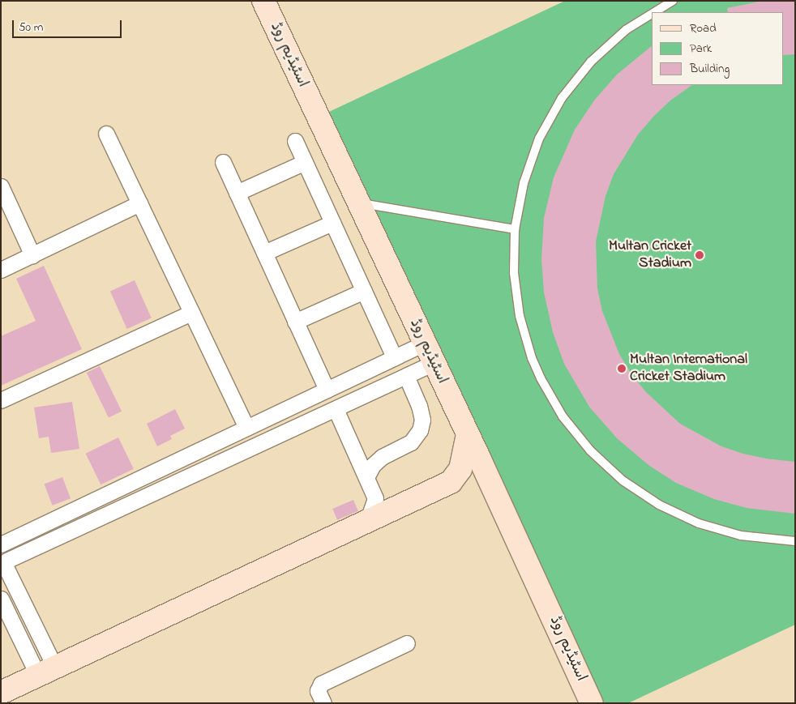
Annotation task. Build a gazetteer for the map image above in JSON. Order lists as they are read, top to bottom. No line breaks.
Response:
{"streets":{"main road":["اسٹیڈیم روڈ"]},"places":["Multan Cricket Stadium","Multan International Cricket Stadium"],"legend":["Road","Park","Building"],"scale_bar":"50 m"}
